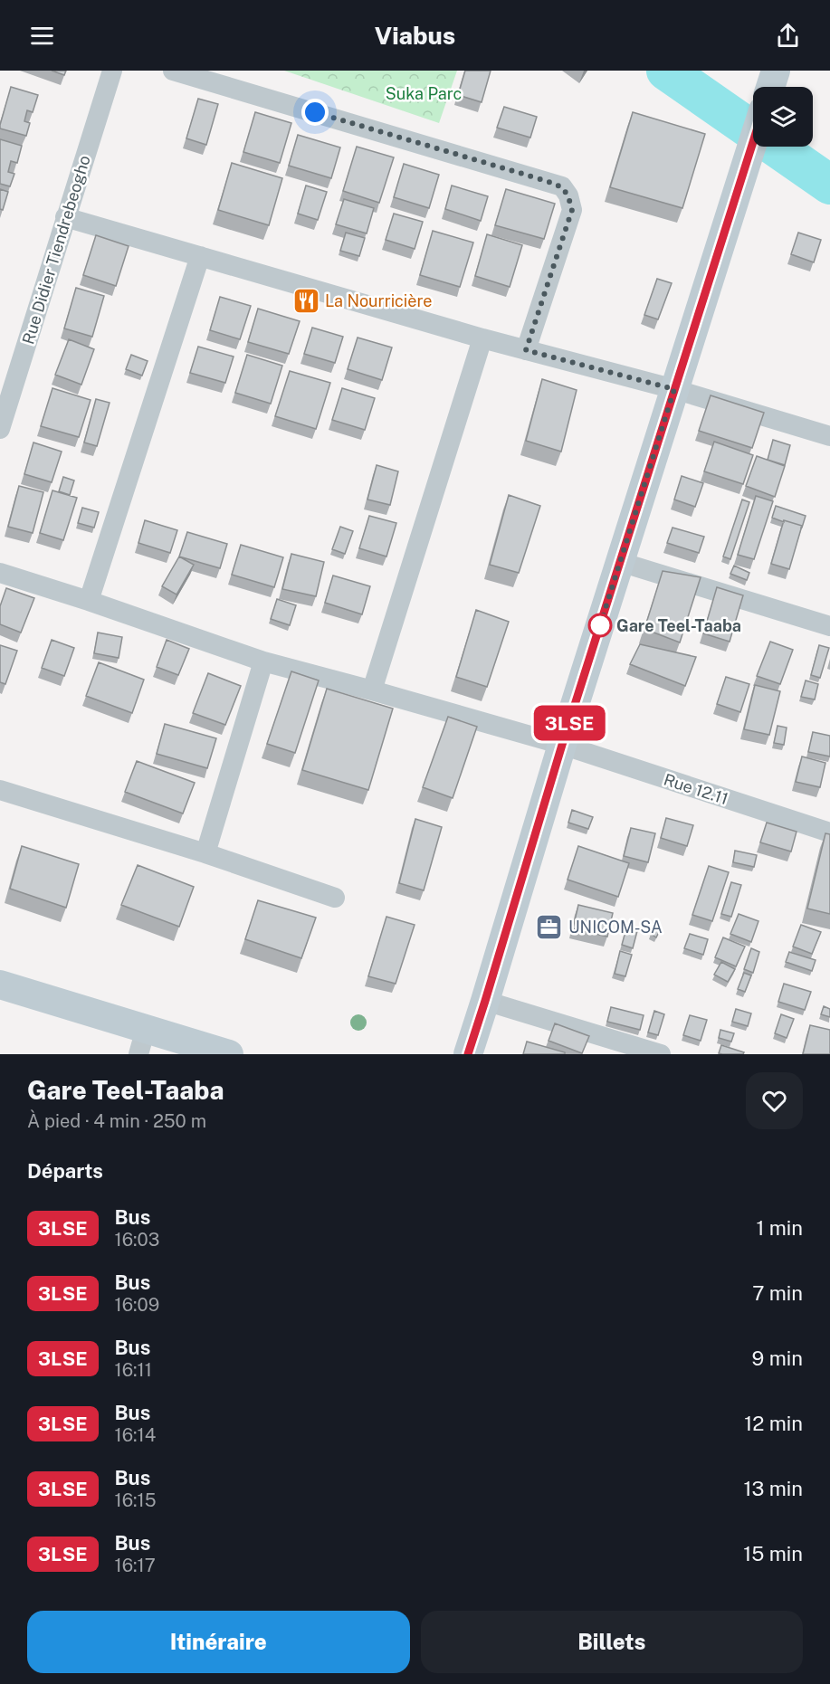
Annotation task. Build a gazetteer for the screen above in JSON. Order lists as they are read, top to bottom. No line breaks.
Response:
{"streets":{"street":["Rue Didier Tiendrebeogho","Rue 12.11"]},"parks":["Suka Parc"],"places":{"restaurant":["La Nourricière"],"other":["Gare Teel-Taaba"],"office":["UNICOM-SA"]},"lines":["bus line 3LSE"],"page":{"header":"Viabus","on_map":"3LSE","heading":[["Gare Teel-Taaba","À pied · 4 min · 250 m"],"Départs"],"list":[{"mark":"3LSE","name":"Bus","note":"16:03","value":"1 min"},{"mark":"3LSE","name":"Bus","note":"16:09","value":"7 min"},{"mark":"3LSE","name":"Bus","note":"16:11","value":"9 min"},{"mark":"3LSE","name":"Bus","note":"16:14","value":"12 min"},{"mark":"3LSE","name":"Bus","note":"16:15","value":"13 min"},{"mark":"3LSE","name":"Bus","note":"16:17","value":"15 min"}],"buttons":["Itinéraire","Billets"]}}
